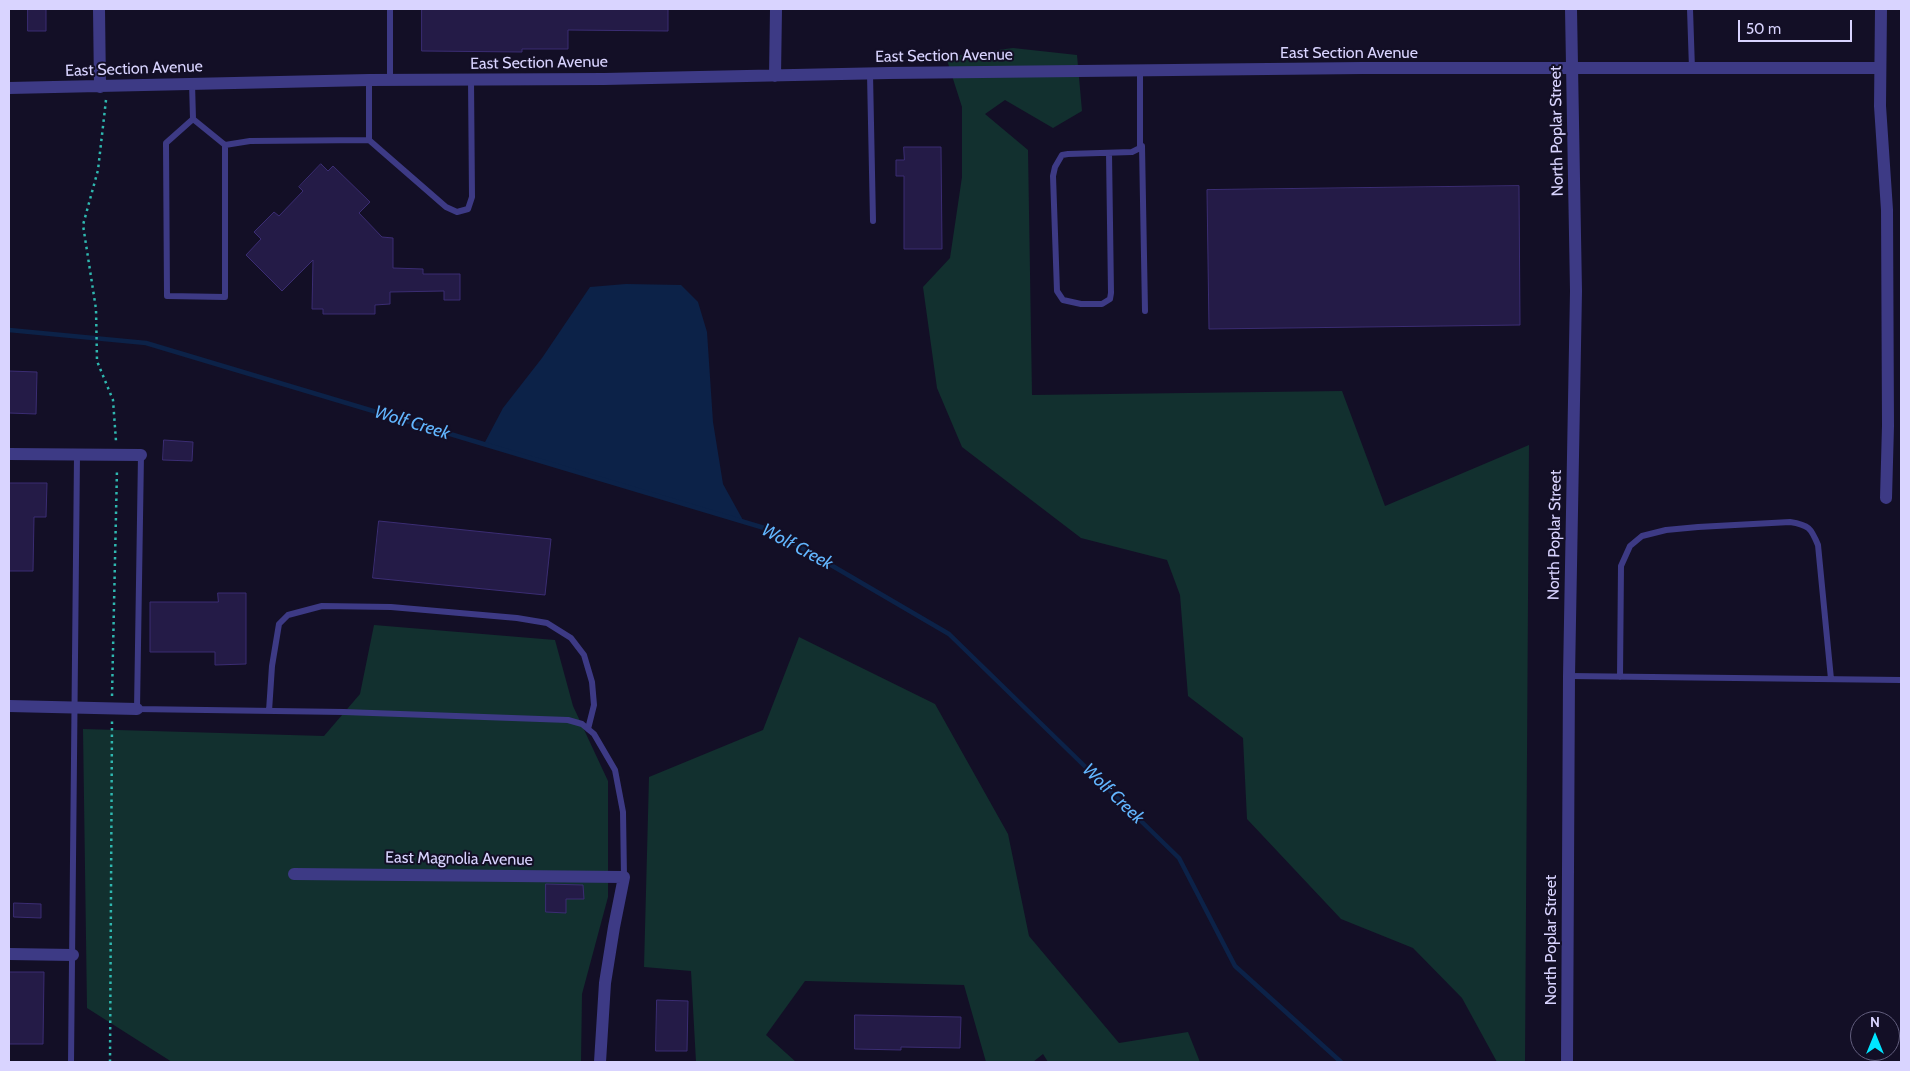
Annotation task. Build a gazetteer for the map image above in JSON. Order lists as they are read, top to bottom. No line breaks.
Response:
{"streets":{"street":["East Section Avenue","North Poplar Street","East Magnolia Avenue"]},"crossings":[["East Section Avenue","North Poplar Street"]],"water":["Wolf Creek"],"scale_bar":"50 m","north":"top"}
